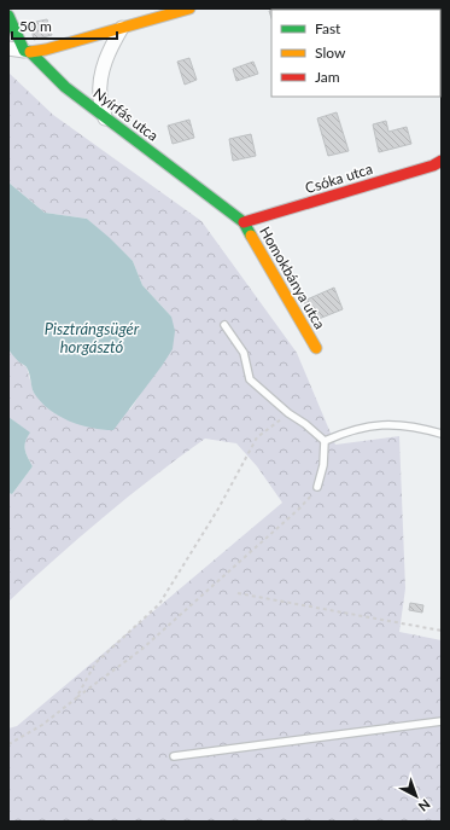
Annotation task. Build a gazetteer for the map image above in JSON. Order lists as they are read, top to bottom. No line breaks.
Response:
{"streets":{"street":["Nyírfás utca","Csóka utca","Homokbánya utca"]},"crossings":[["Nyírfás utca","Csóka utca"],["Nyírfás utca","Homokbánya utca"],["Csóka utca","Homokbánya utca"]],"water":["Pisztrángsügér horgásztó"],"legend":["Fast","Slow","Jam"],"scale_bar":"50 m","north":"bottom right"}
